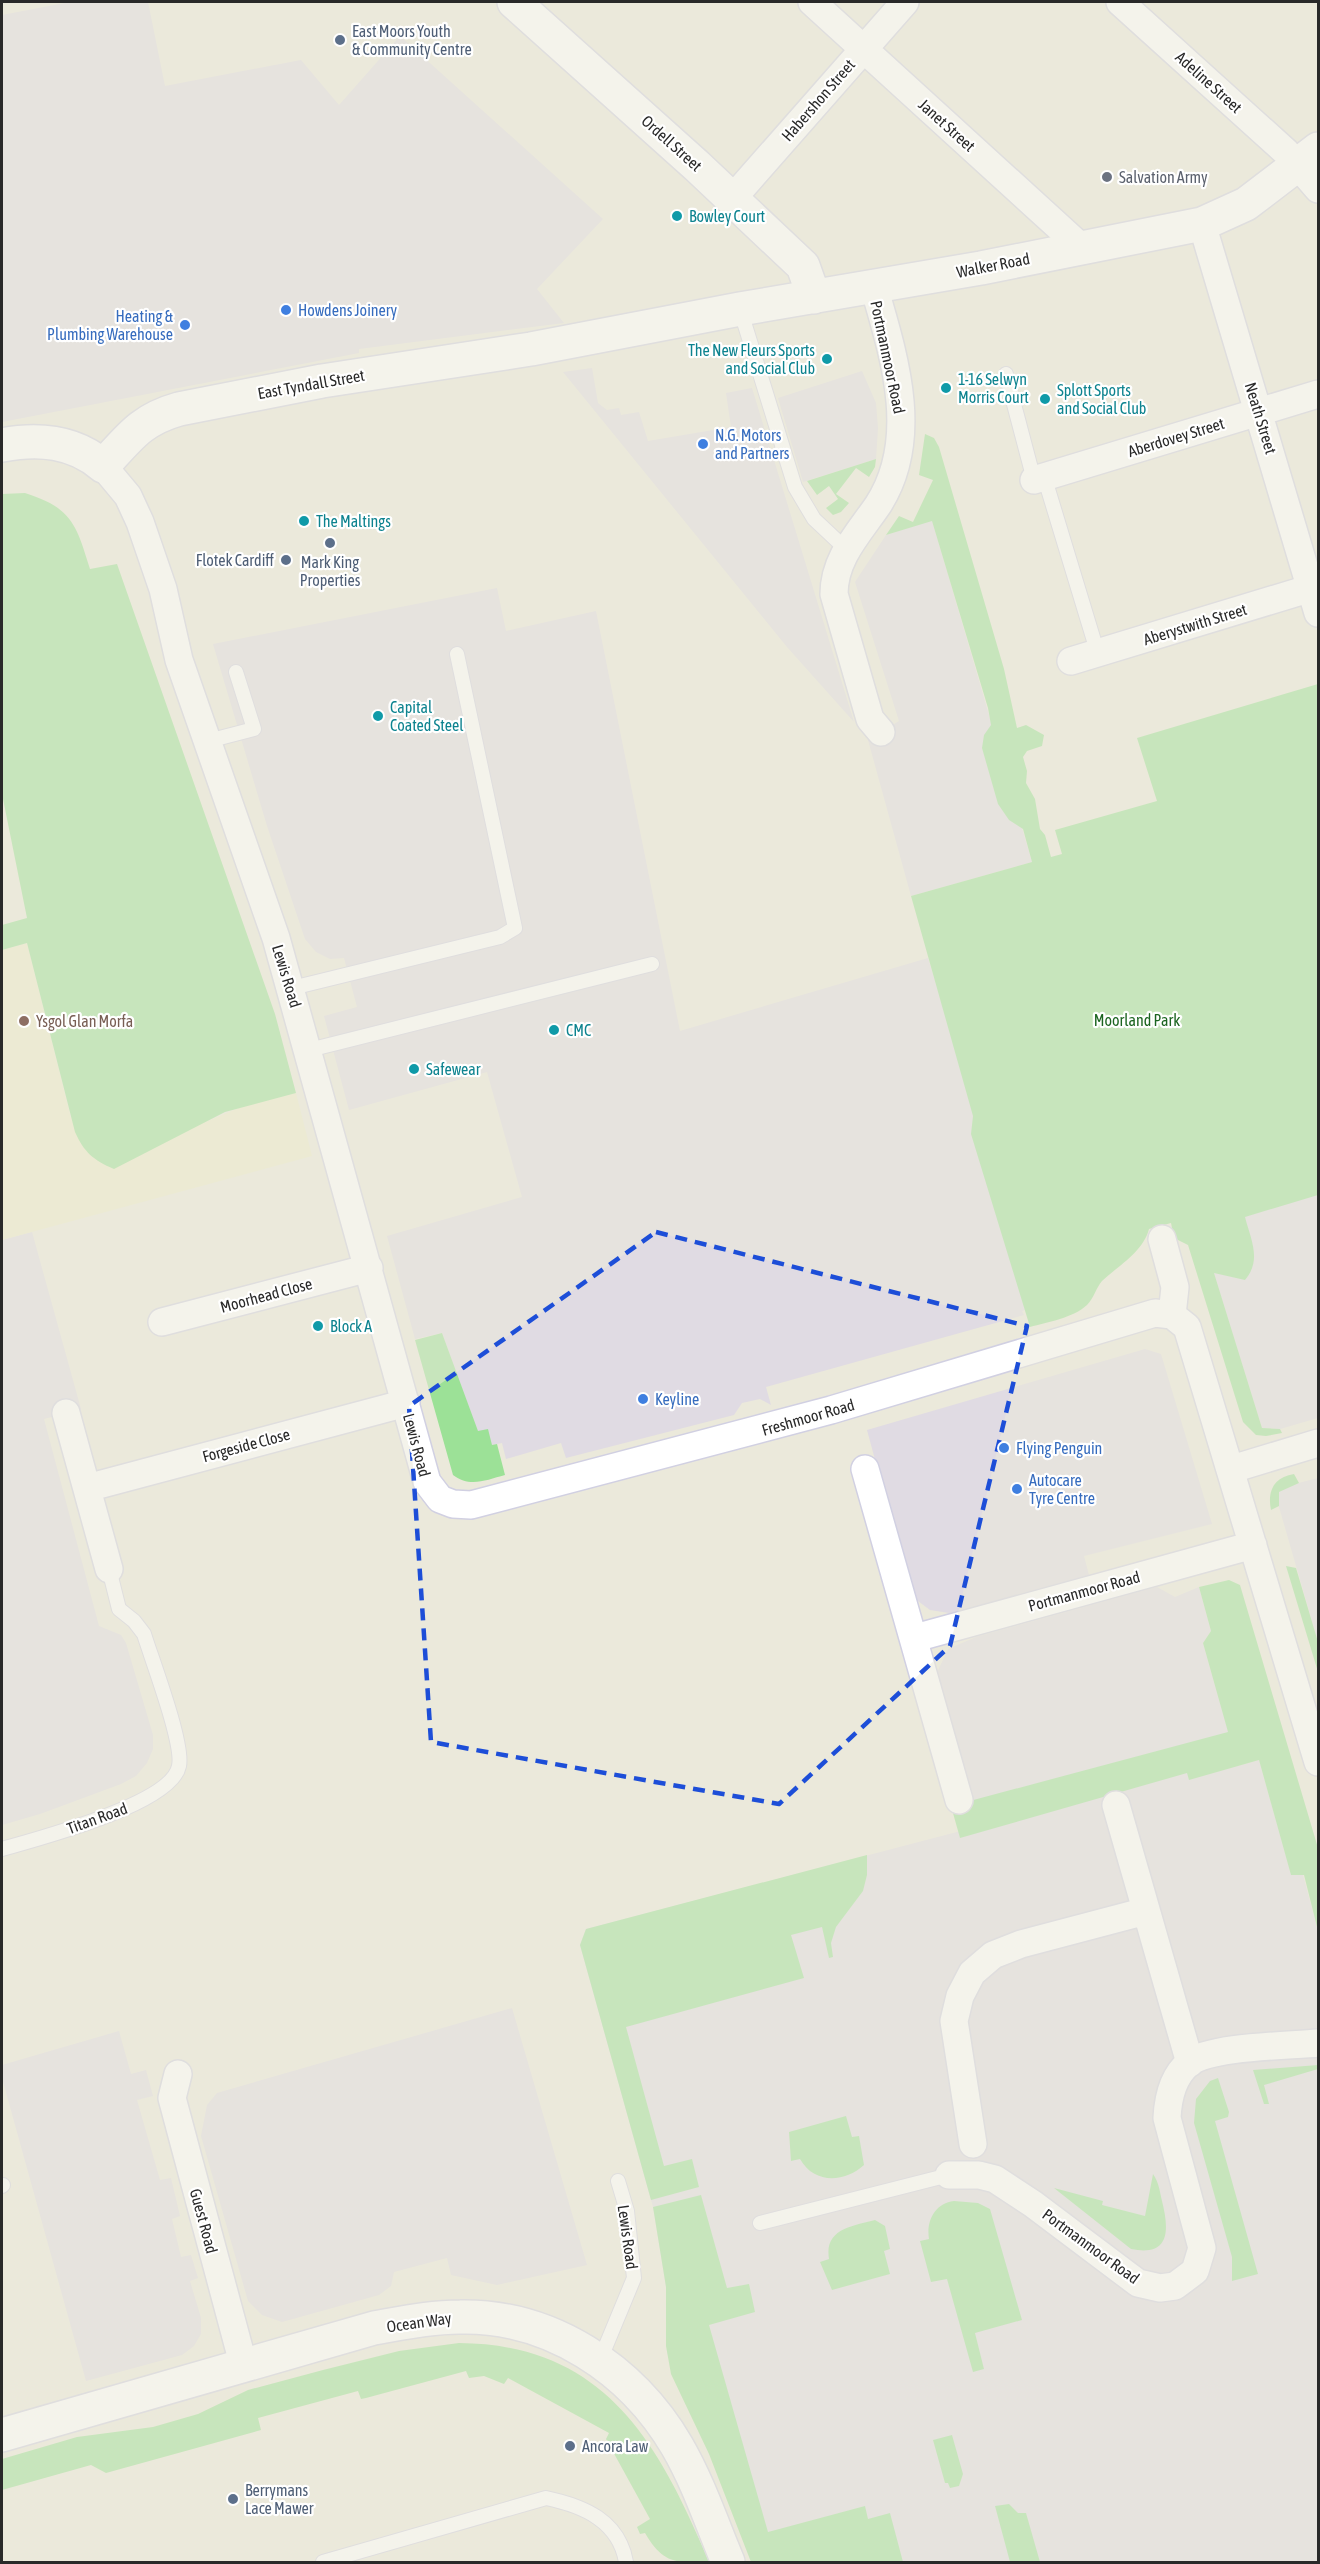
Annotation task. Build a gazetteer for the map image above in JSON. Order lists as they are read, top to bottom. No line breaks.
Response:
{"streets":{"street":["Adeline Street","Habershon Street","Janet Street","Ordell Street","Walker Road","Portmanmoor Road","East Tyndall Street","Neath Street","Aberdovey Street","Aberystwith Street","Lewis Road","Moorhead Close","Freshmoor Road","Forgeside Close","Guest Road","Ocean Way"],"lane":["Titan Road"]},"crossings":[["Adeline Street","Walker Road"],["Habershon Street","Janet Street"],["Habershon Street","Ordell Street"],["Janet Street","Walker Road"],["Ordell Street","Walker Road"],["Walker Road","Portmanmoor Road"],["Walker Road","East Tyndall Street"],["Walker Road","Neath Street"],["East Tyndall Street","Lewis Road"],["Neath Street","Aberdovey Street"],["Neath Street","Aberystwith Street"],["Lewis Road","Moorhead Close"],["Lewis Road","Freshmoor Road"],["Lewis Road","Forgeside Close"],["Lewis Road","Ocean Way"],["Guest Road","Ocean Way"]],"parks":["Moorland Park"],"places":["East Moors Youth & Community Centre","Salvation Army","Bowley Court","Howdens Joinery","Heating & Plumbing Warehouse","The New Fleurs Sports and Social Club","1-16 Selwyn Morris Court","Splott Sports and Social Club","N.G. Motors and Partners","The Maltings","Mark King Properties","Flotek Cardiff","Capital Coated Steel","Ysgol Glan Morfa","CMC","Safewear","Block A","Keyline","Flying Penguin","Autocare Tyre Centre","Ancora Law","Berrymans Lace Mawer"]}
